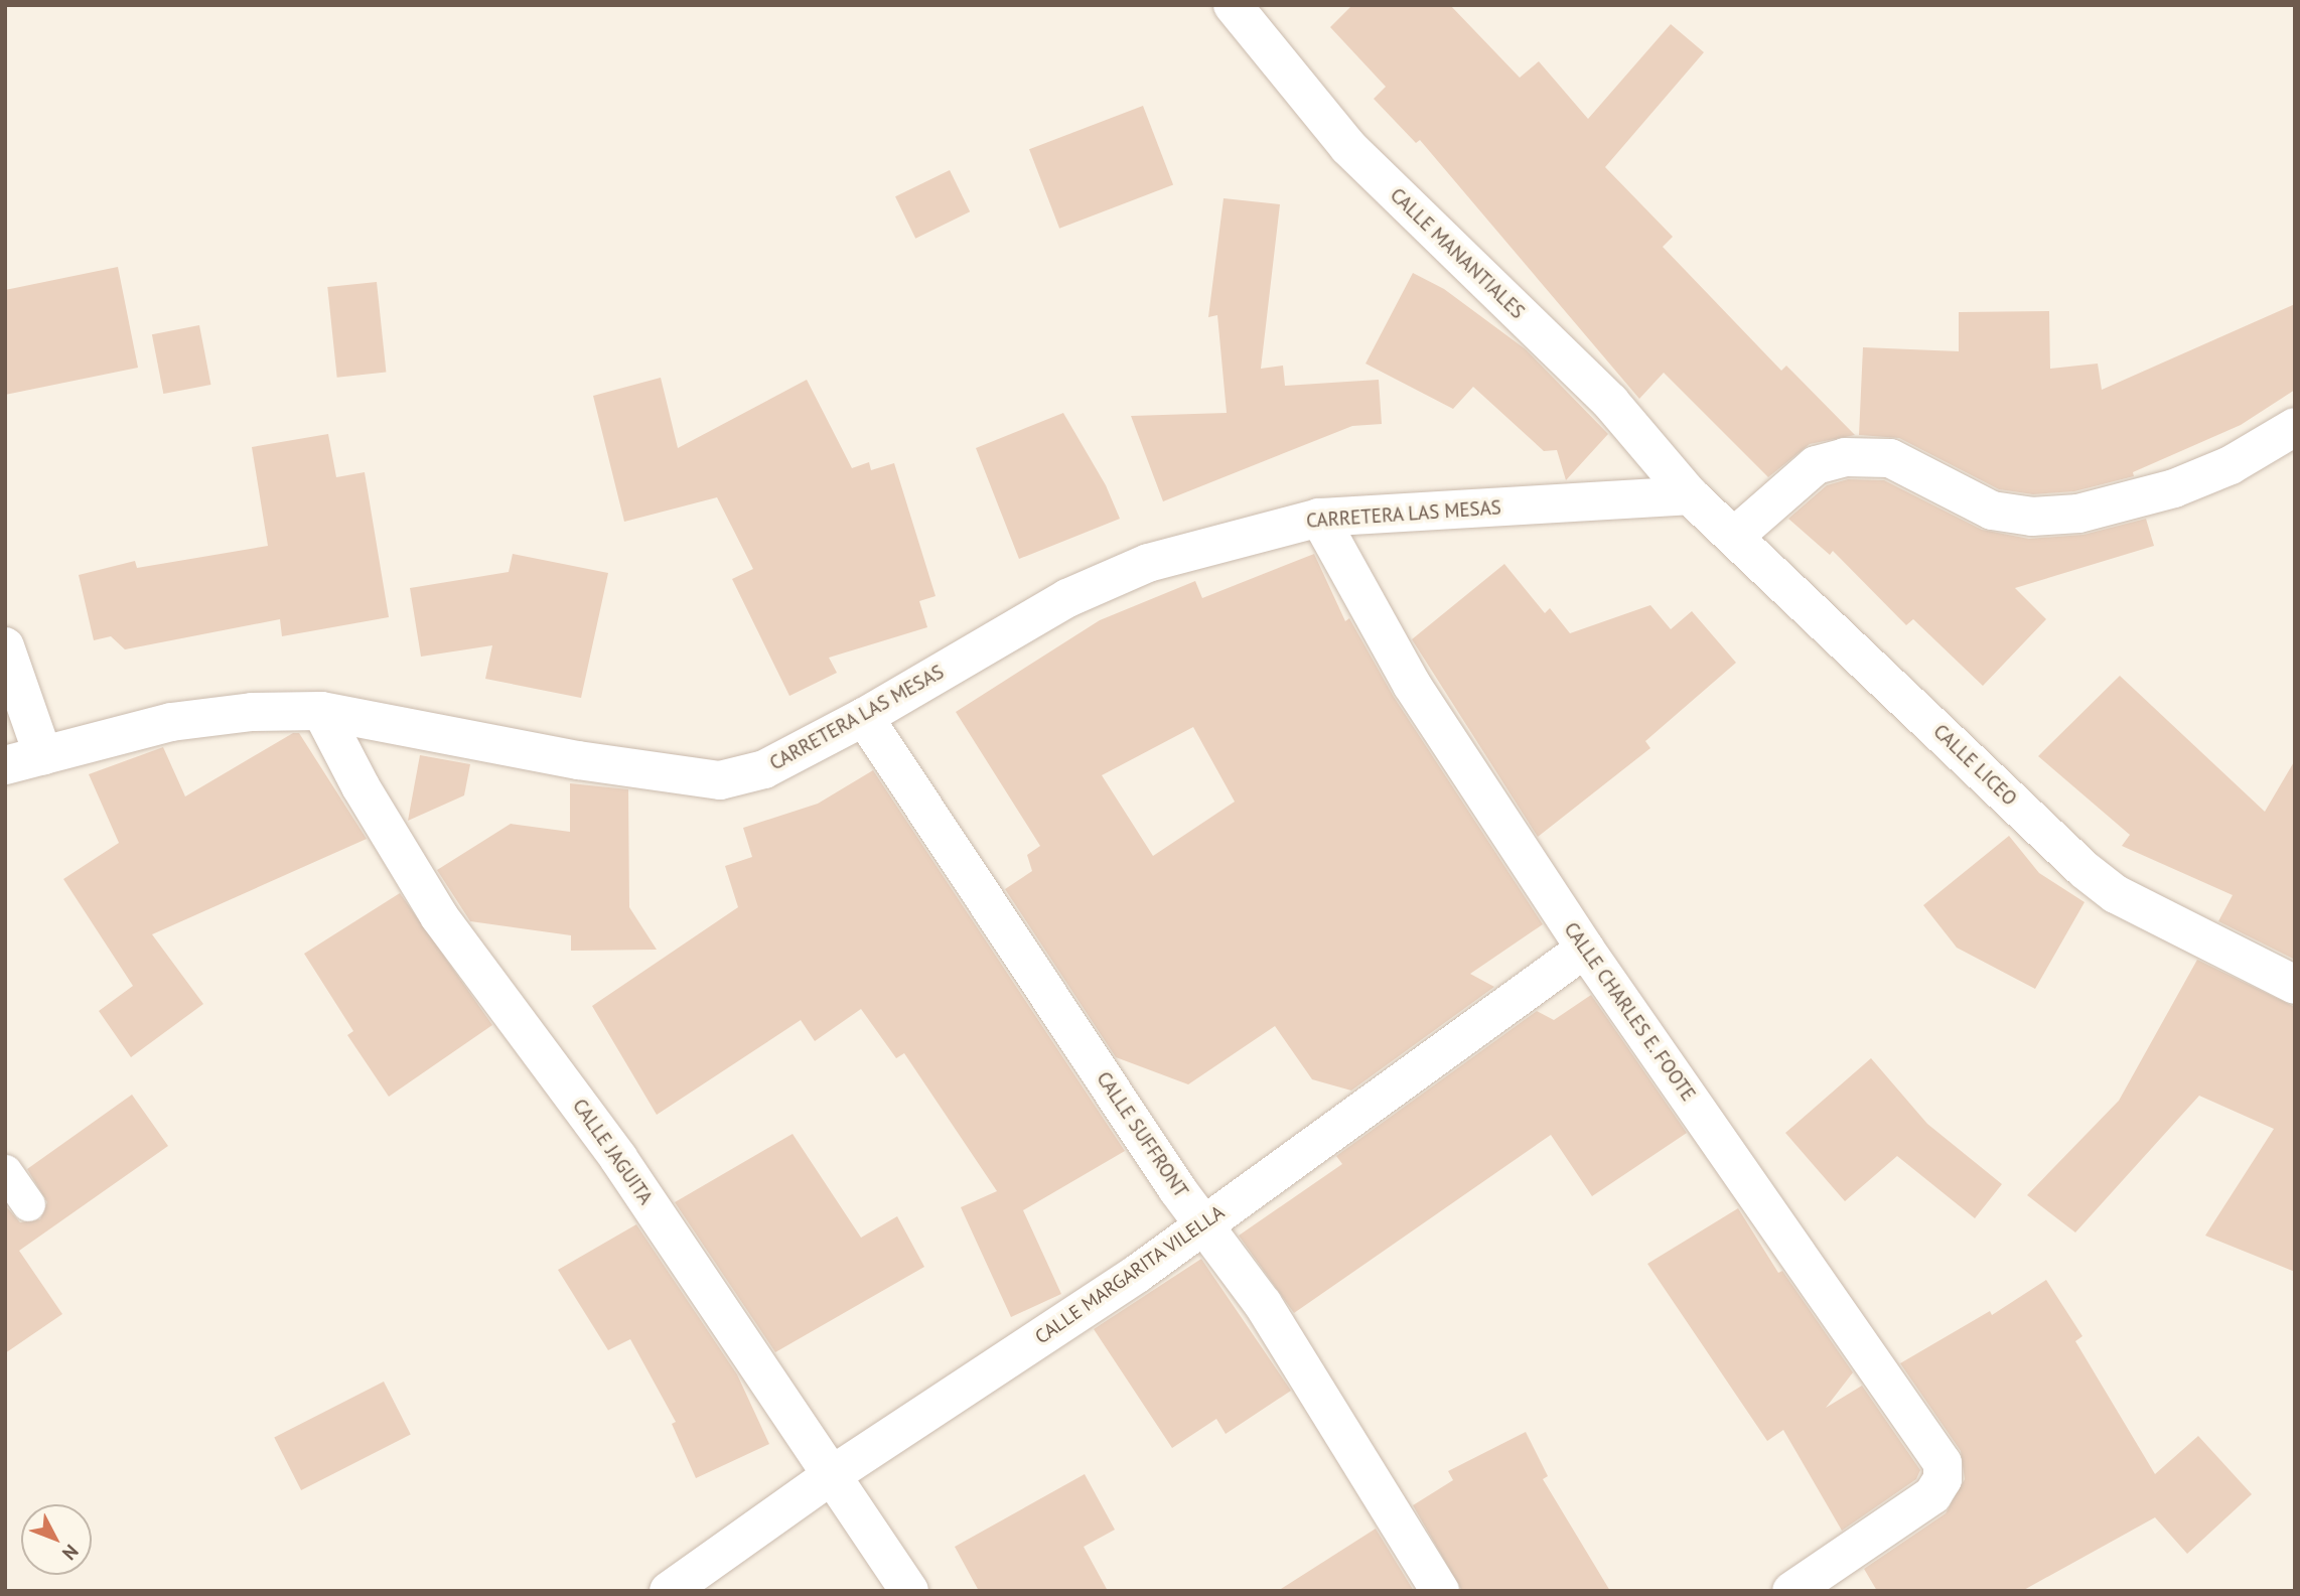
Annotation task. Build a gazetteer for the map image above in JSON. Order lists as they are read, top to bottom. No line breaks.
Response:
{"streets":{"street":["CALLE MANANTIALES","CARRETERA LAS MESAS","CALLE LICEO","CALLE CHARLES E. FOOTE","CALLE SUFFRONT","CALLE JAGUITA","CALLE MARGARITA VILELLA"]},"crossings":[["CALLE MANANTIALES","CARRETERA LAS MESAS"],["CALLE MANANTIALES","CALLE LICEO"],["CARRETERA LAS MESAS","CALLE LICEO"],["CARRETERA LAS MESAS","CALLE CHARLES E. FOOTE"],["CARRETERA LAS MESAS","CALLE SUFFRONT"],["CARRETERA LAS MESAS","CALLE JAGUITA"],["CALLE CHARLES E. FOOTE","CALLE MARGARITA VILELLA"],["CALLE SUFFRONT","CALLE MARGARITA VILELLA"],["CALLE JAGUITA","CALLE MARGARITA VILELLA"]],"north":"bottom right"}
